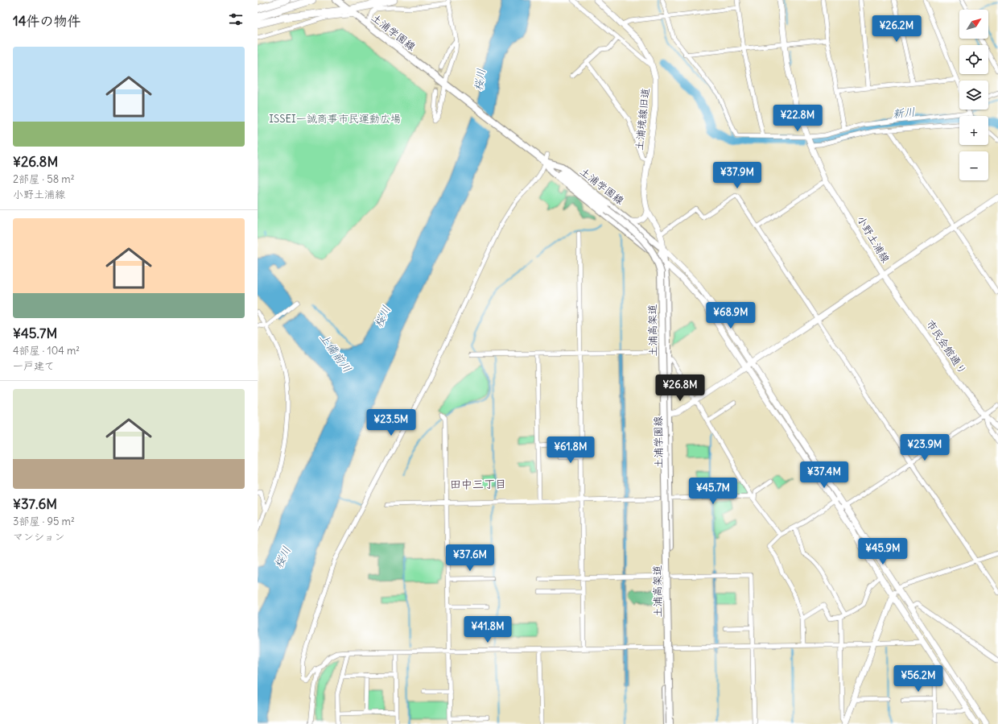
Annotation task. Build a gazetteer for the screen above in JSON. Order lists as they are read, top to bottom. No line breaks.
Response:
{"streets":{"main road":["土浦学園線","土浦高架道"],"street":["土浦境線旧道","小野土浦線","市民会館通り"]},"crossings":[["土浦学園線","土浦境線旧道"],["土浦学園線","小野土浦線"],["土浦学園線","土浦高架道"],["小野土浦線","市民会館通り"]],"districts":["田中三丁目"],"water":["桜川","新川","上備前川"],"parks":["ISSEI一誠商事市民運動広場"],"north":"top right","page":{"heading":"14件の物件","map_buttons":["+","−"],"price":["¥26.2M","¥22.8M","¥37.9M","¥68.9M","¥26.8M","¥23.5M","¥23.9M","¥61.8M","¥37.4M","¥45.7M","¥45.9M","¥37.6M","¥41.8M","¥56.2M"],"list":[{"name":"¥26.8M","note":"2部屋 · 58 m² · 小野土浦線"},{"name":"¥45.7M","note":"4部屋 · 104 m² · 一戸建て"},{"name":"¥37.6M","note":"3部屋 · 95 m² · マンション"}]}}
